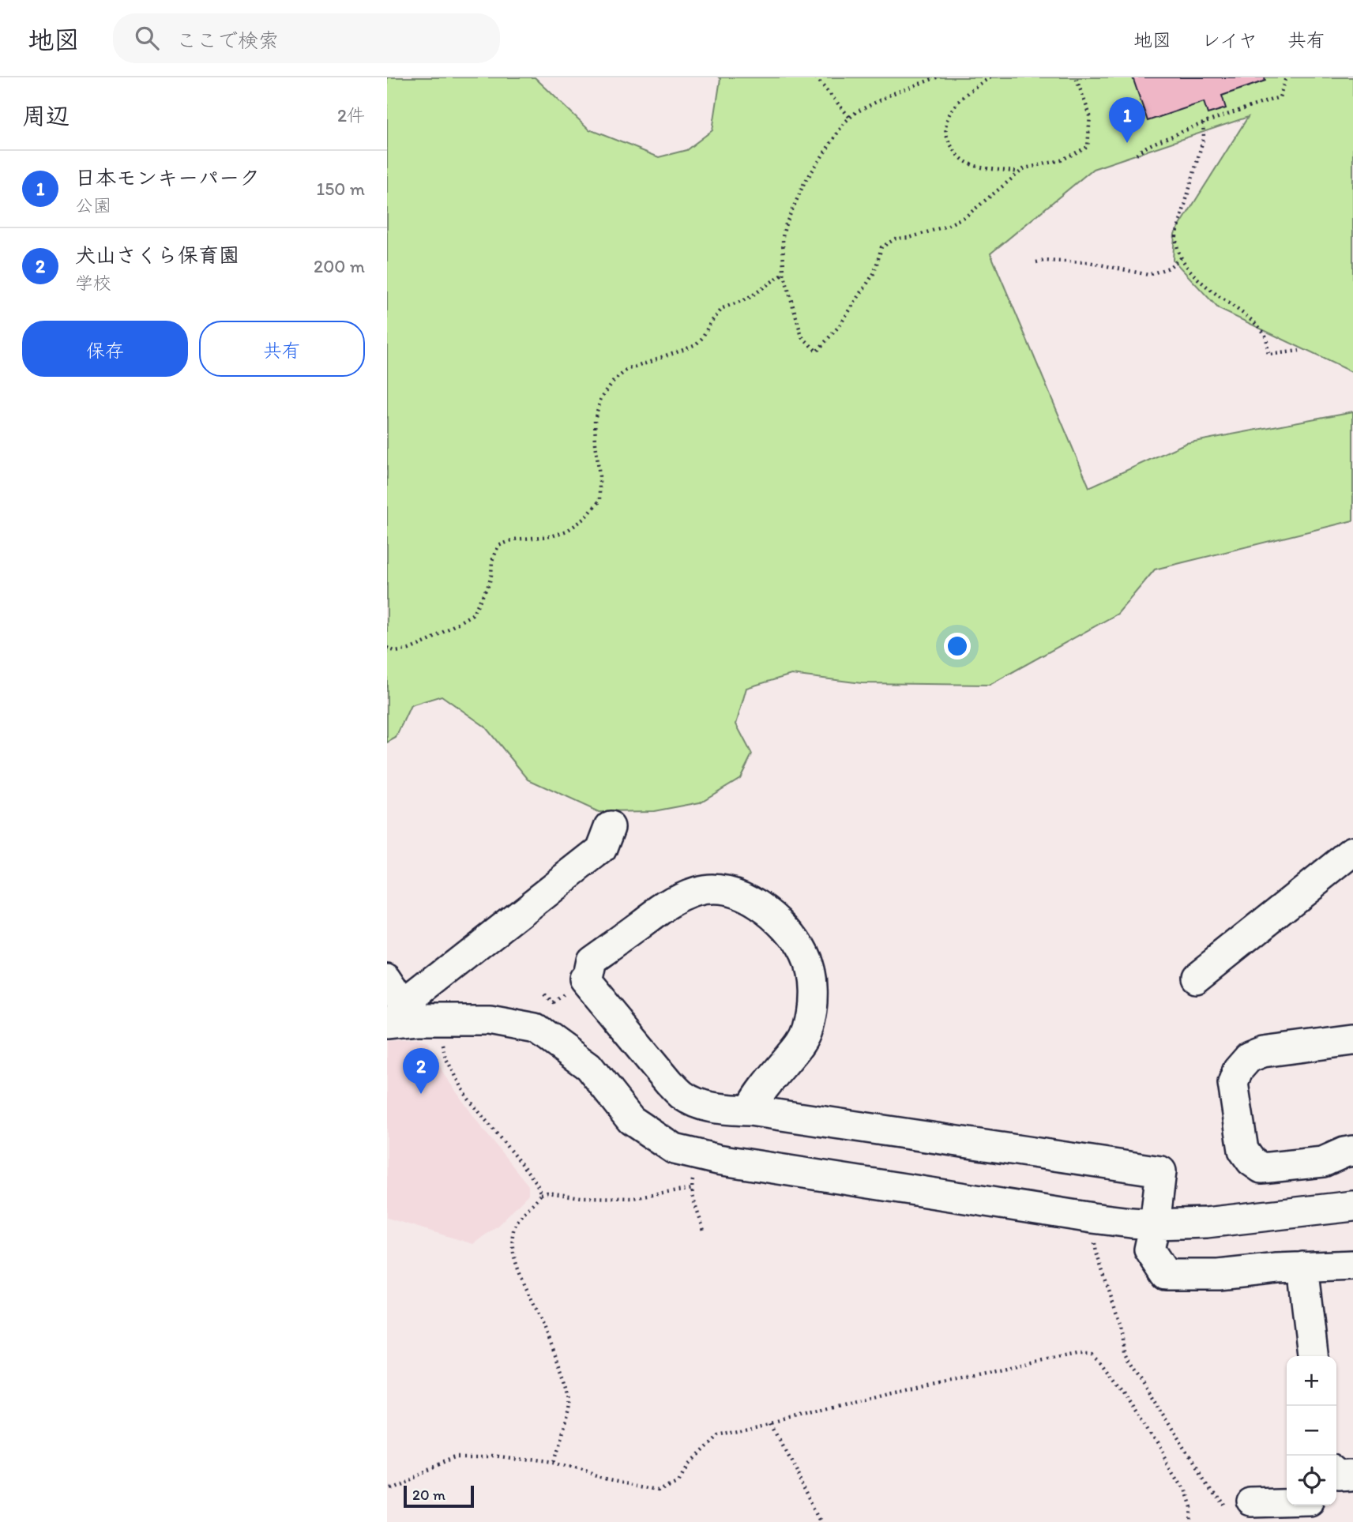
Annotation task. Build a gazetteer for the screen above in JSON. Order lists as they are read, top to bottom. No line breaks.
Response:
{"scale_bar":"20 m","page":{"header":"地図","search":"ここで検索","nav":["地図","レイヤ","共有"],"heading":["周辺","2件"],"pins":["1","2"],"list":[{"mark":"1","name":"日本モンキーパーク","note":"公園","value":"150 m"},{"mark":"2","name":"犬山さくら保育園","note":"学校","value":"200 m"}],"buttons":["保存","共有"],"map_buttons":["+","−"],"scale":"20 m"}}
